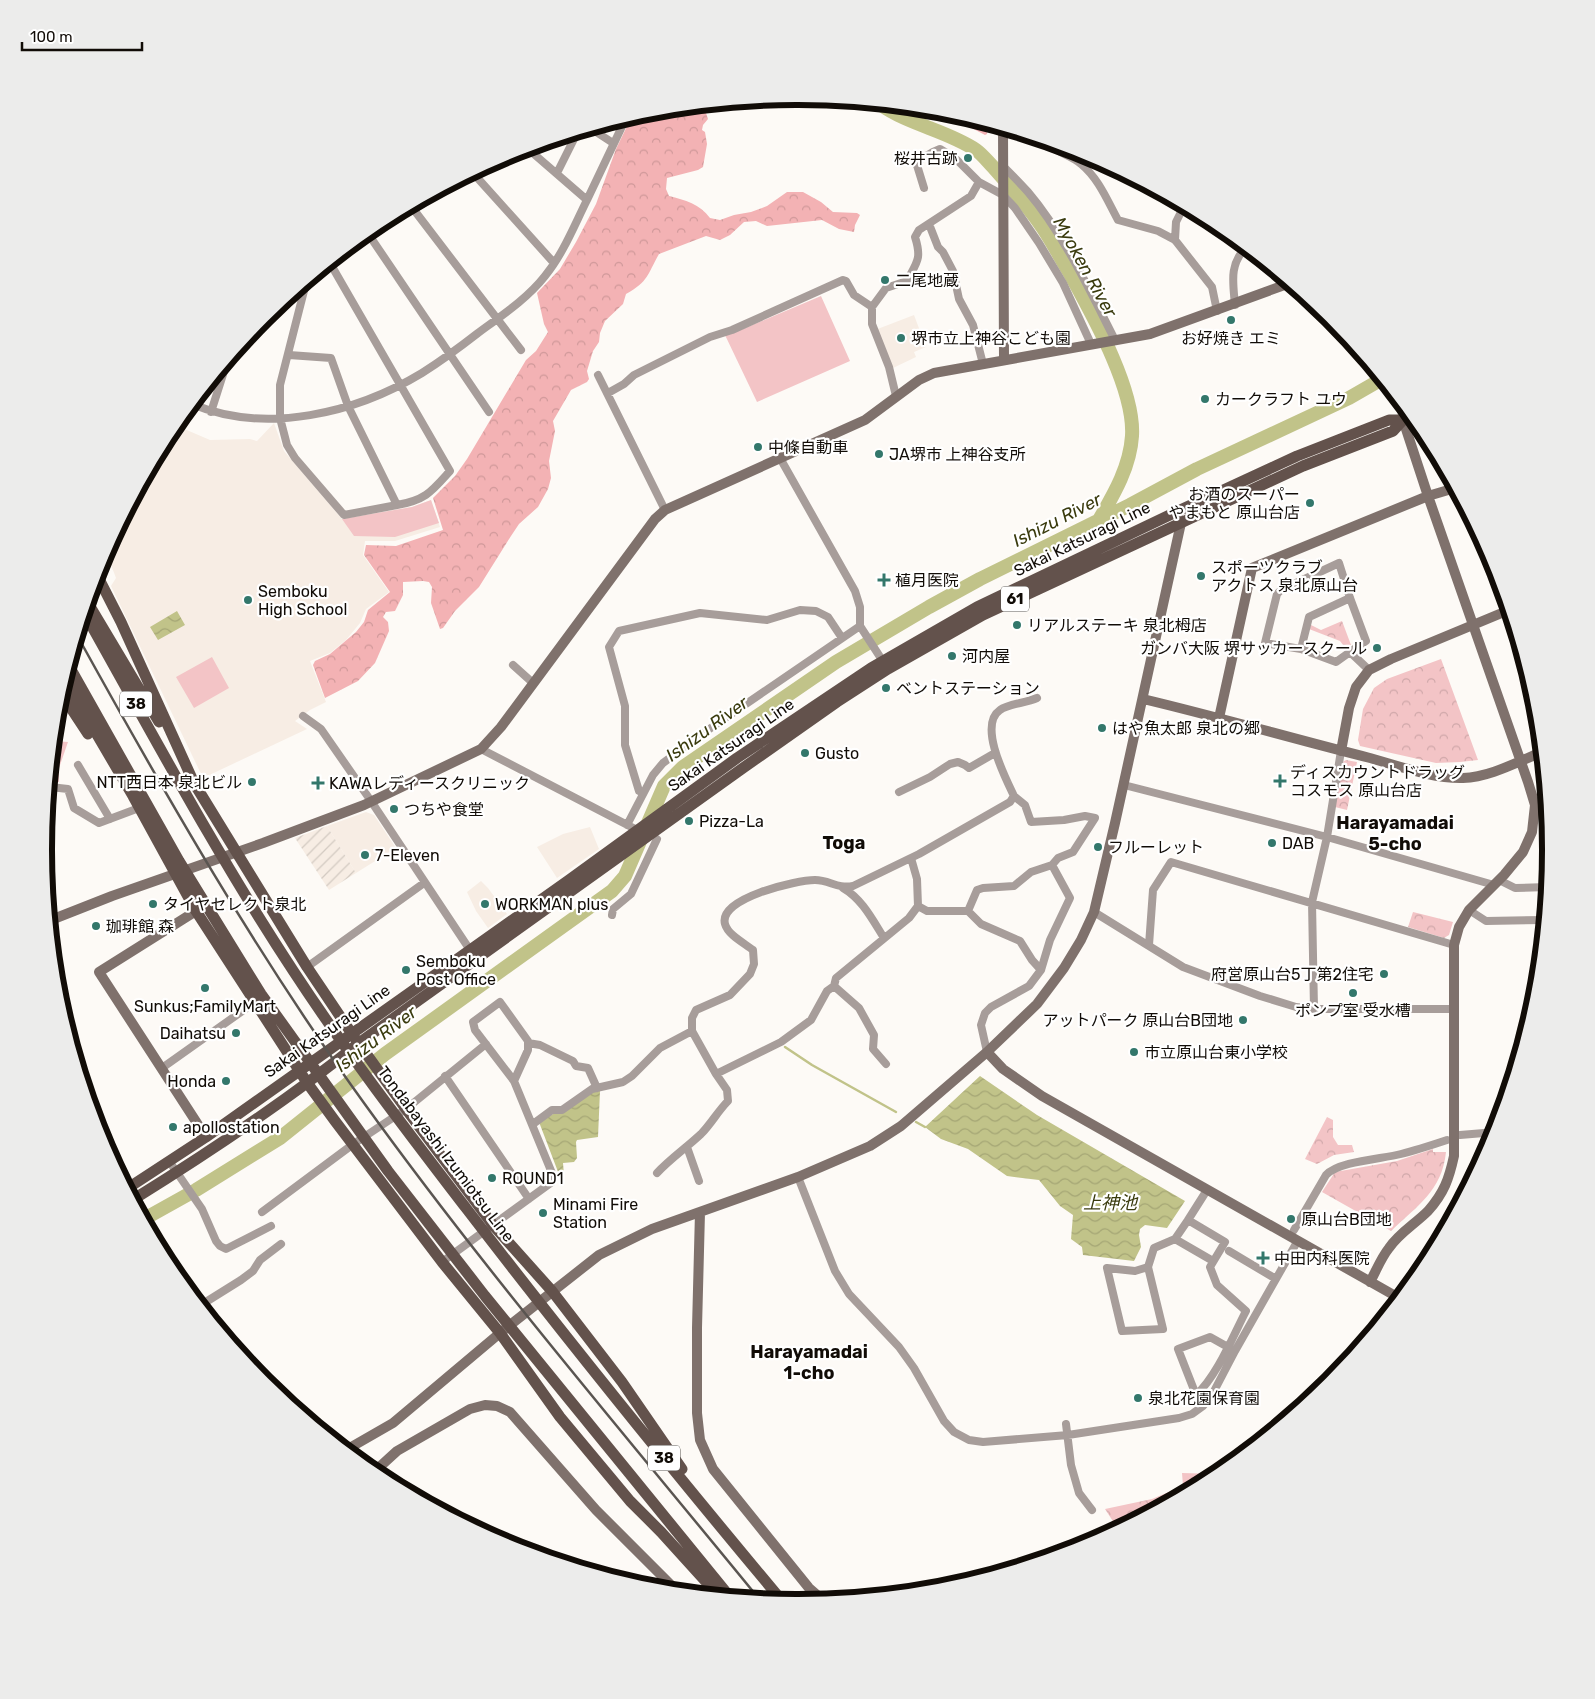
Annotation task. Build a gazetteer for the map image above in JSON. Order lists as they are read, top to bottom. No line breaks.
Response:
{"streets":{"main road":["Sakai Katsuragi Line","61","38","Tondabayashi Izumiotsu Line"]},"districts":["Harayamadai 5-cho","Toga","Harayamadai 1-cho"],"water":["Myoken River","Ishizu River","上神池"],"places":{"other":["桜井古跡","二尾地蔵","お好焼き エミ","堺市立上神谷こども園","カークラフト ユウ","中條自動車","JA堺市 上神谷支所","お酒のスーパー やまもと 原山台店","スポーツクラブ アクトス 泉北原山台","Semboku High School","リアルステーキ 泉北栂店","ガンバ大阪 堺サッカースクール","河内屋","ベントステーション","はや魚太郎 泉北の郷","Gusto","NTT西日本 泉北ビル","つちや食堂","Pizza-La","DAB","フルーレット","7-Eleven","タイヤセレクト泉北","WORKMAN plus","珈琲館 森","Semboku Post Office","府営原山台5丁第2住宅","Sunkus;FamilyMart","ポンプ室 受水槽","アットパーク 原山台B団地","Daihatsu","市立原山台東小学校","Honda","apollostation","ROUND1","Minami Fire Station","原山台B団地","泉北花園保育園"],"health":["植月医院","ディスカウントドラッグ コスモス 原山台店","KAWAレディースクリニック","中田内科医院"]},"scale_bar":"100 m"}
